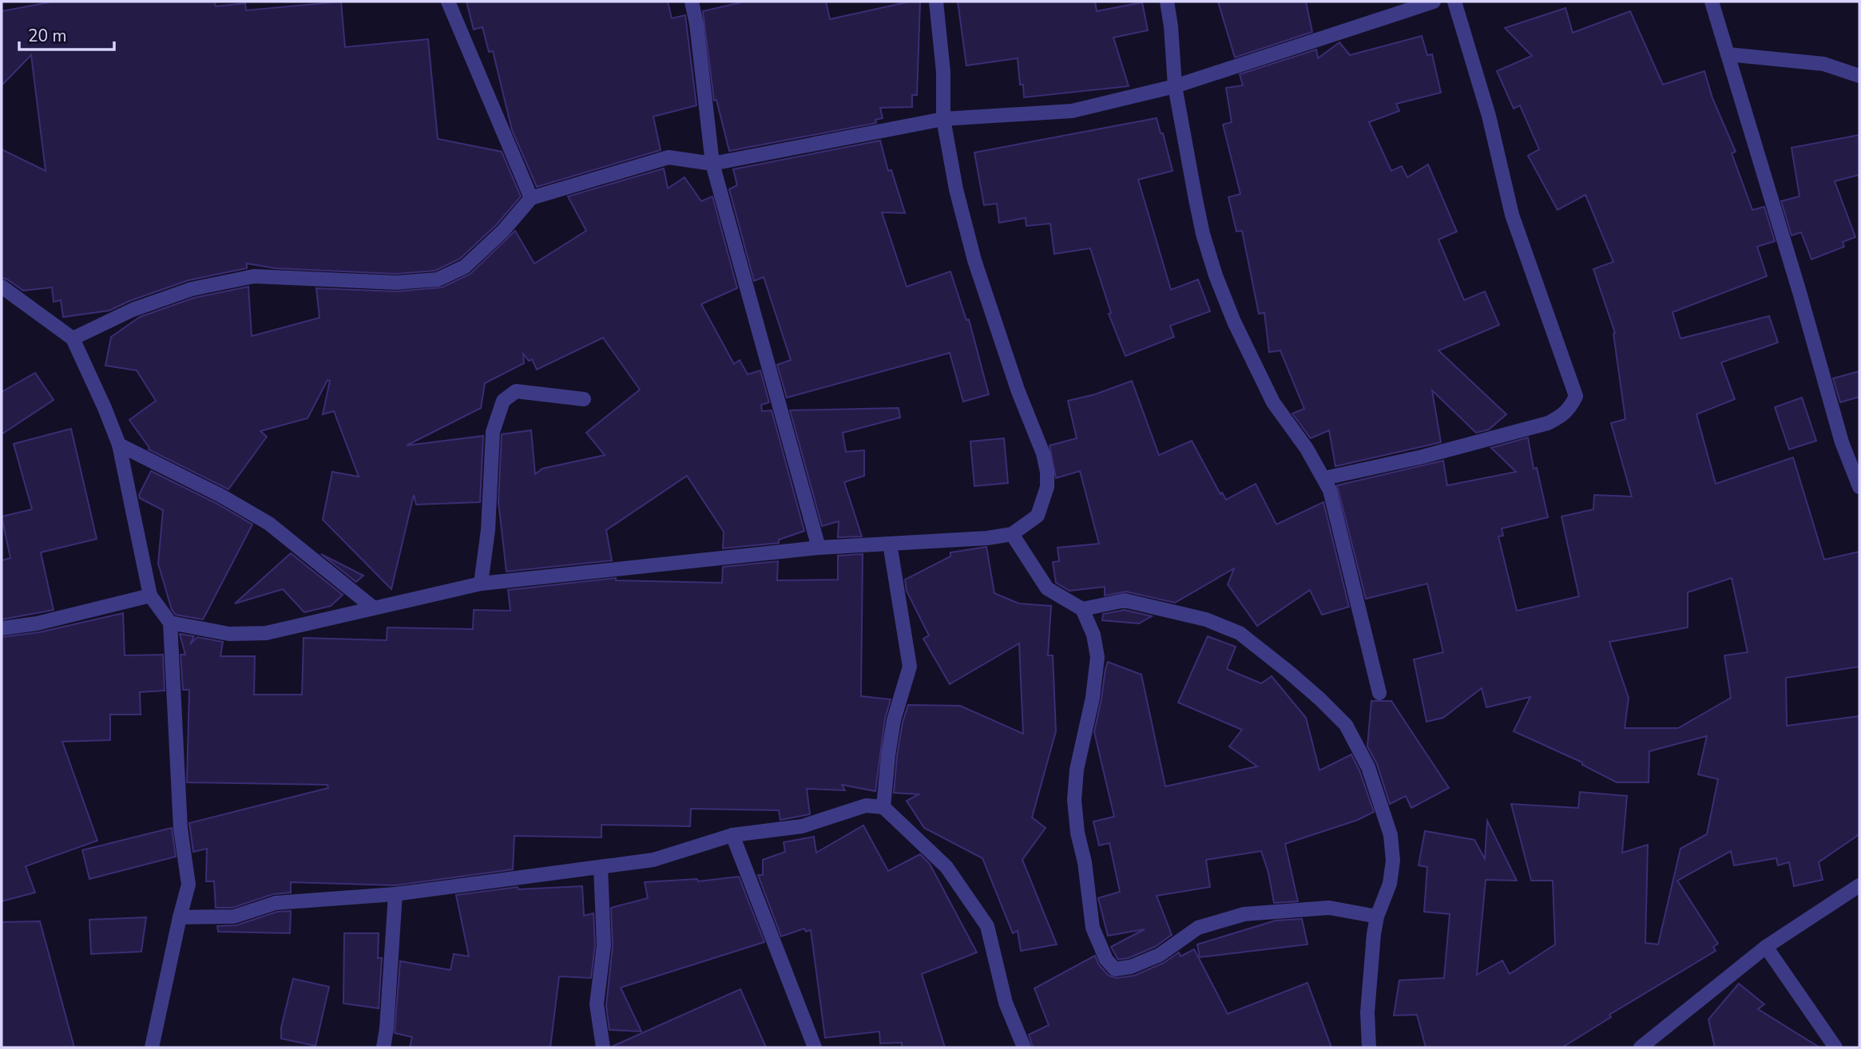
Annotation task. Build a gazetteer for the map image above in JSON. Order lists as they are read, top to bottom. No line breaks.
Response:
{"scale_bar":"20 m"}
